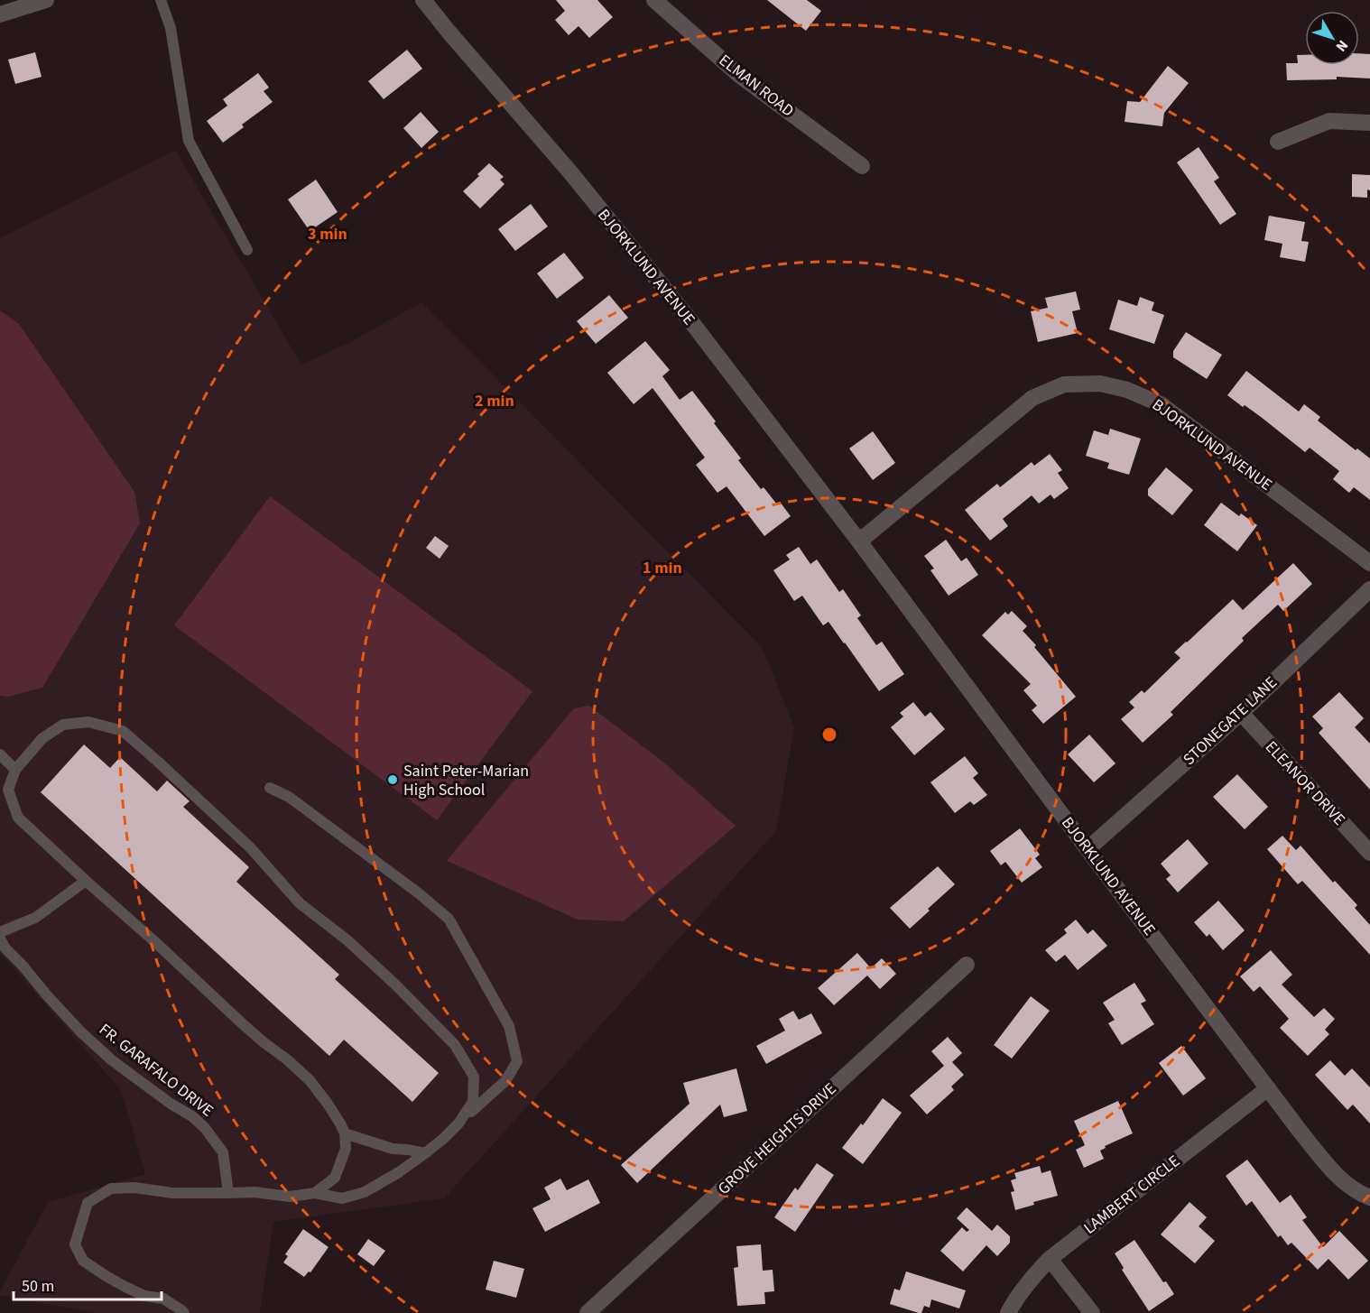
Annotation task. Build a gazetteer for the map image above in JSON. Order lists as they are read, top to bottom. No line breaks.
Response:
{"streets":{"street":["ELMAN ROAD","BJORKLUND AVENUE","STONEGATE LANE","ELEANOR DRIVE","GROVE HEIGHTS DRIVE","LAMBERT CIRCLE"],"lane":["FR. GARAFALO DRIVE"]},"crossings":[["BJORKLUND AVENUE","STONEGATE LANE"],["BJORKLUND AVENUE","LAMBERT CIRCLE"],["STONEGATE LANE","ELEANOR DRIVE"]],"places":["Saint Peter-Marian High School"],"scale_bar":"50 m","north":"bottom right","rings":["3 min","2 min","1 min"]}
